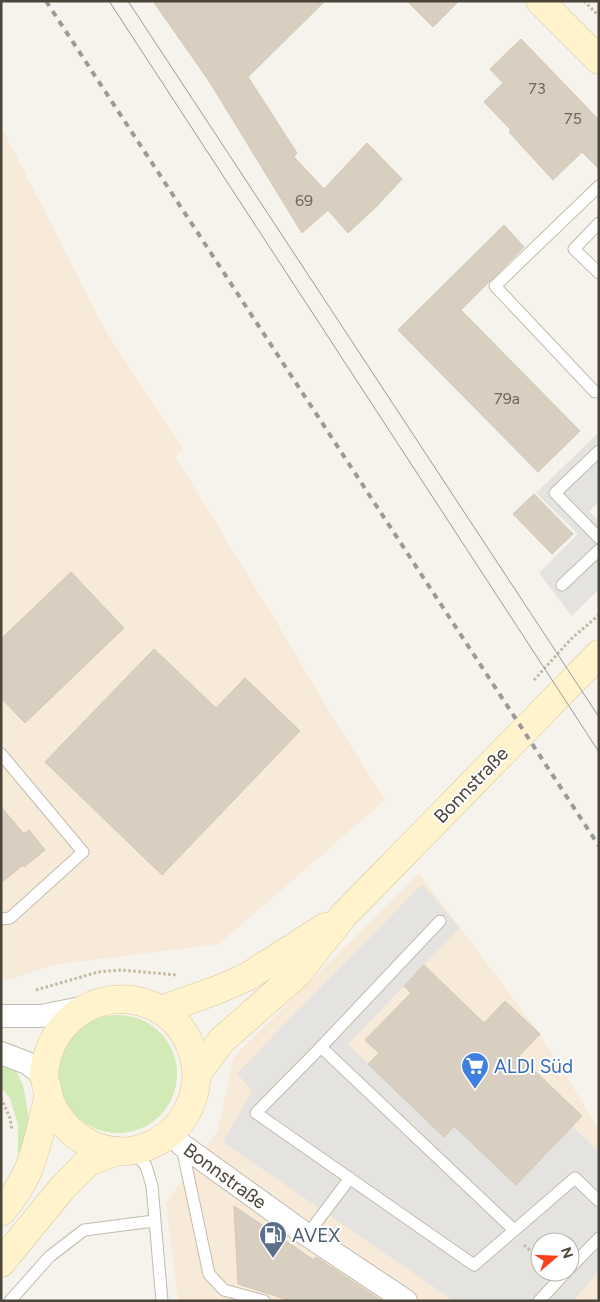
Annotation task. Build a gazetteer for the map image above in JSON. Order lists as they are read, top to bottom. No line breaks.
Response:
{"streets":{"main road":["Bonnstraße"]},"places":{"supermarket":["ALDI Süd"],"fuel station":["AVEX"]},"house_numbers":["73","75","69","79a"],"north":"right"}
